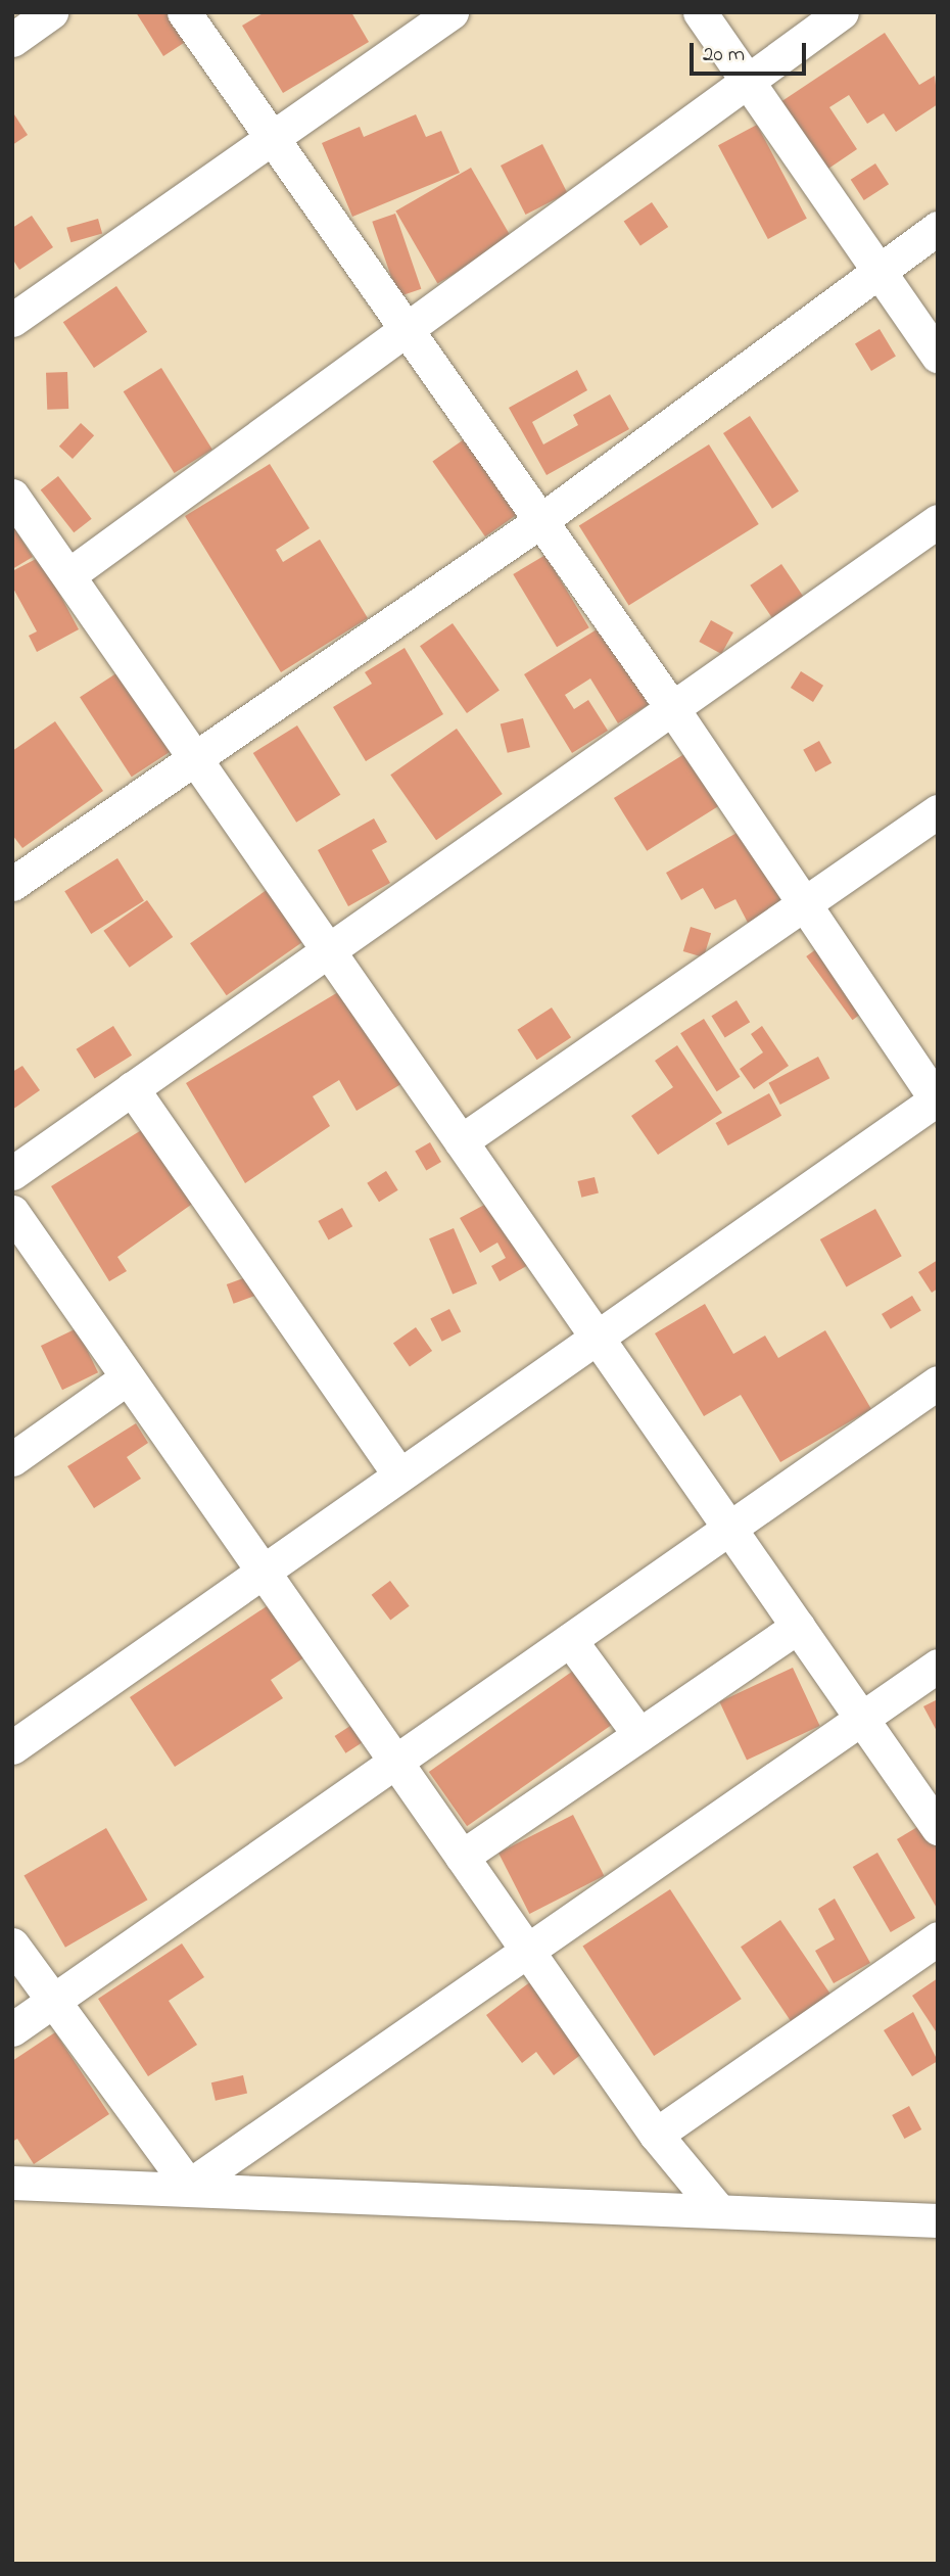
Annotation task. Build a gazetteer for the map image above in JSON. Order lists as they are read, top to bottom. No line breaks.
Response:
{"scale_bar":"20 m"}
